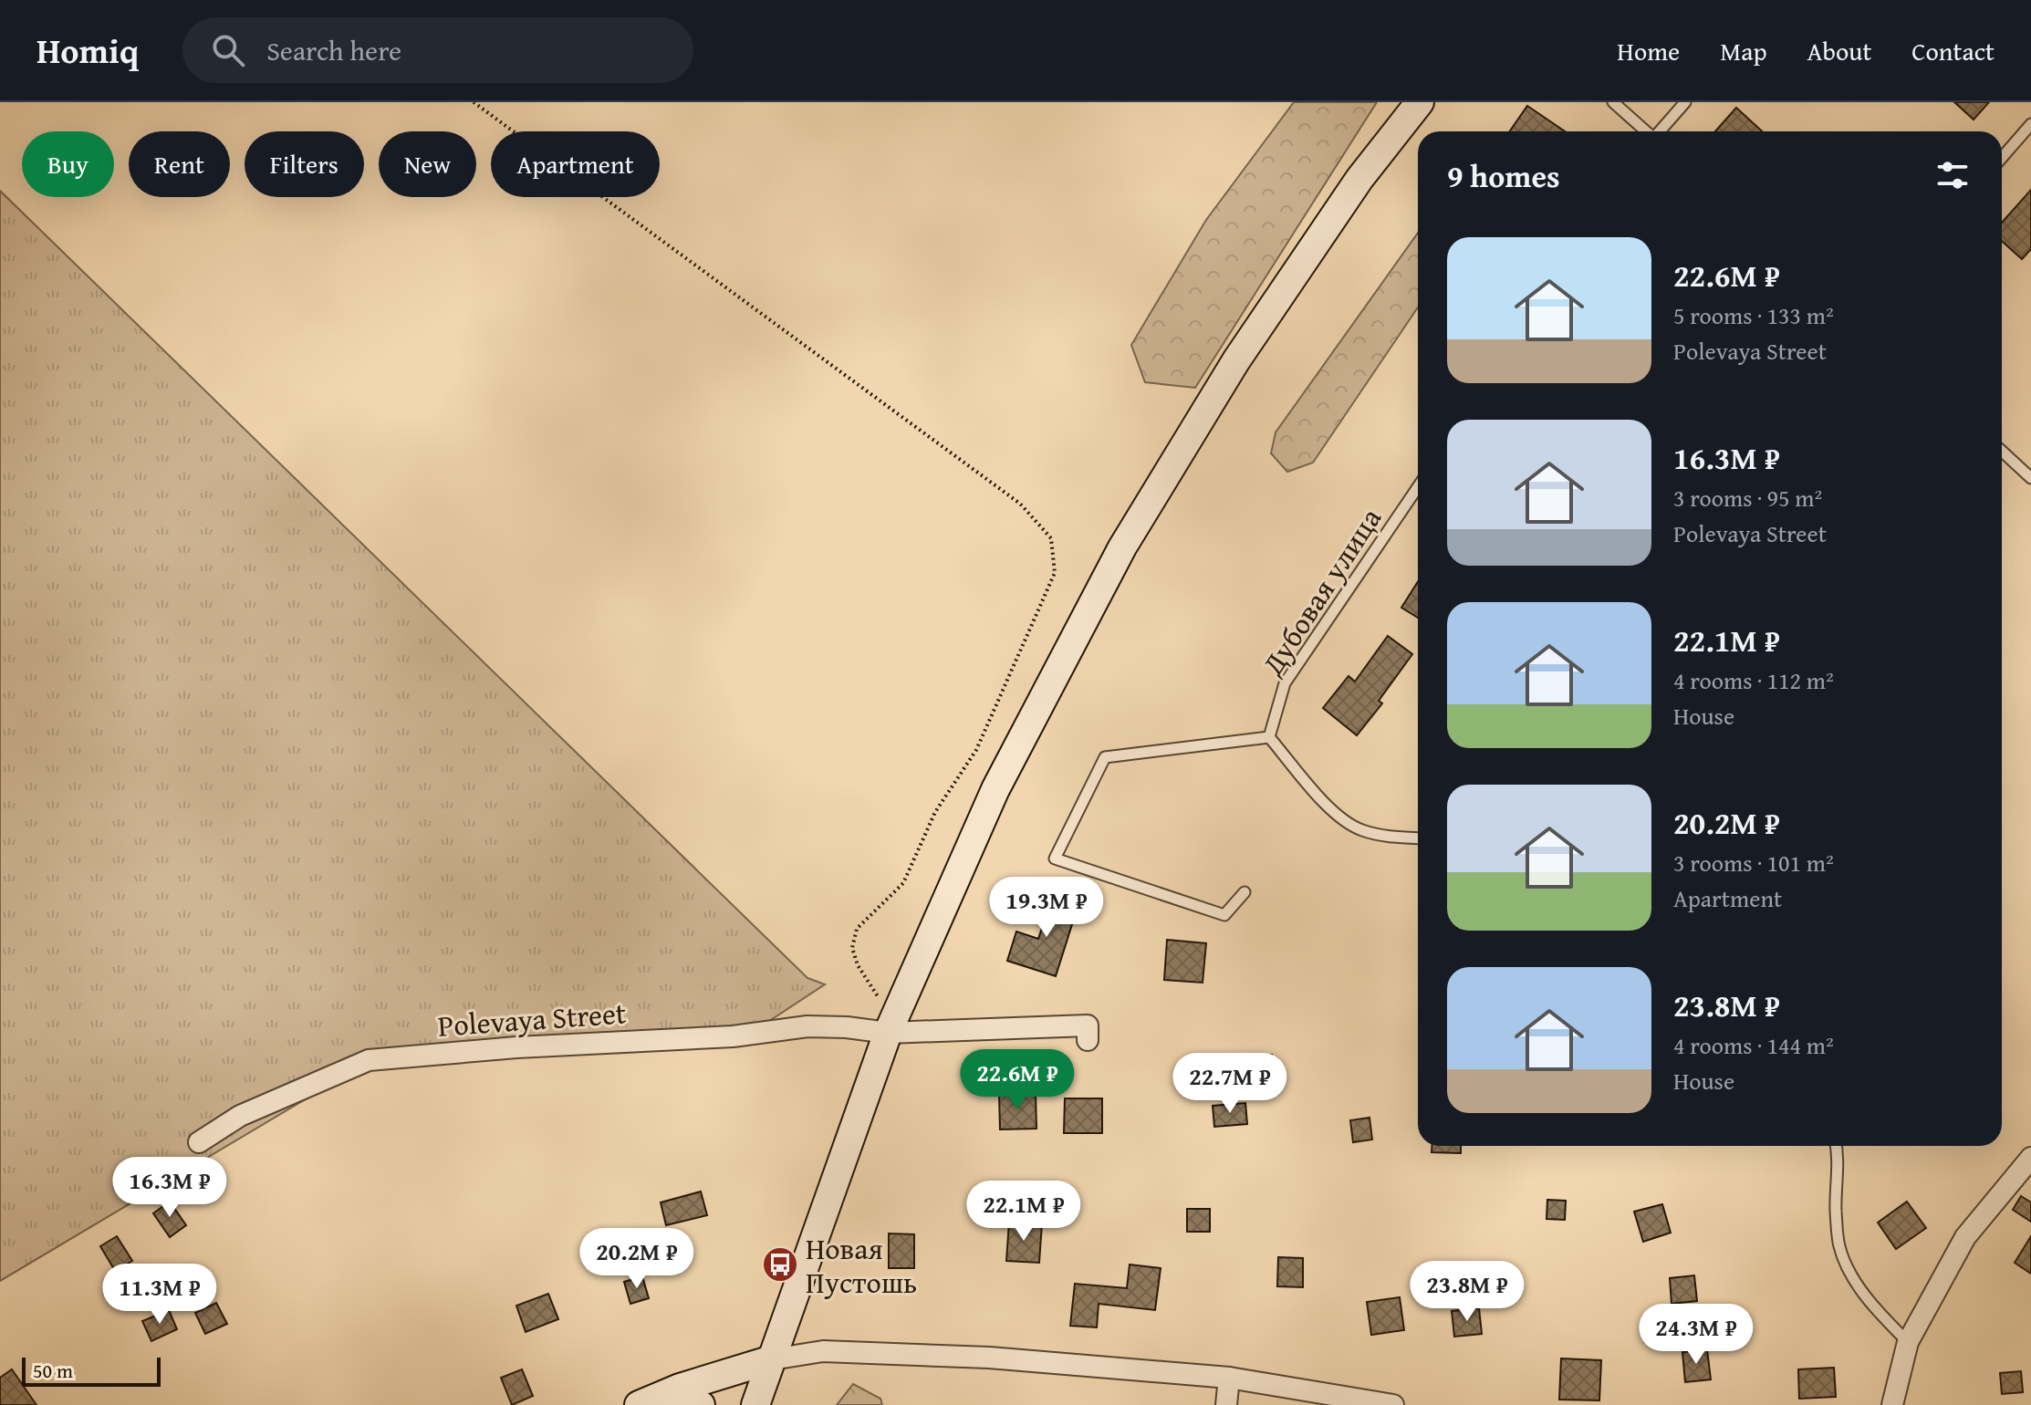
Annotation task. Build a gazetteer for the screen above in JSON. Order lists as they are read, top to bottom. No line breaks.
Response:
{"streets":{"street":["Polevaya Street"],"lane":["Дубовая улица"]},"places":{"bus stop":["Новая Пустошь"]},"scale_bar":"50 m","page":{"header":"Homiq","search":"Search here","nav":["Home","Map","About","Contact"],"chip":["Buy","Rent","Filters","New","Apartment"],"heading":"9 homes","list":[{"name":"22.6M ₽","note":"5 rooms · 133 m² · Polevaya Street"},{"name":"16.3M ₽","note":"3 rooms · 95 m² · Polevaya Street"},{"name":"22.1M ₽","note":"4 rooms · 112 m² · House"},{"name":"20.2M ₽","note":"3 rooms · 101 m² · Apartment"},{"name":"23.8M ₽","note":"4 rooms · 144 m² · House"}],"price":["19.3M ₽","22.6M ₽","22.7M ₽","16.3M ₽","22.1M ₽","20.2M ₽","23.8M ₽","11.3M ₽","24.3M ₽"],"scale":"50 m"}}
